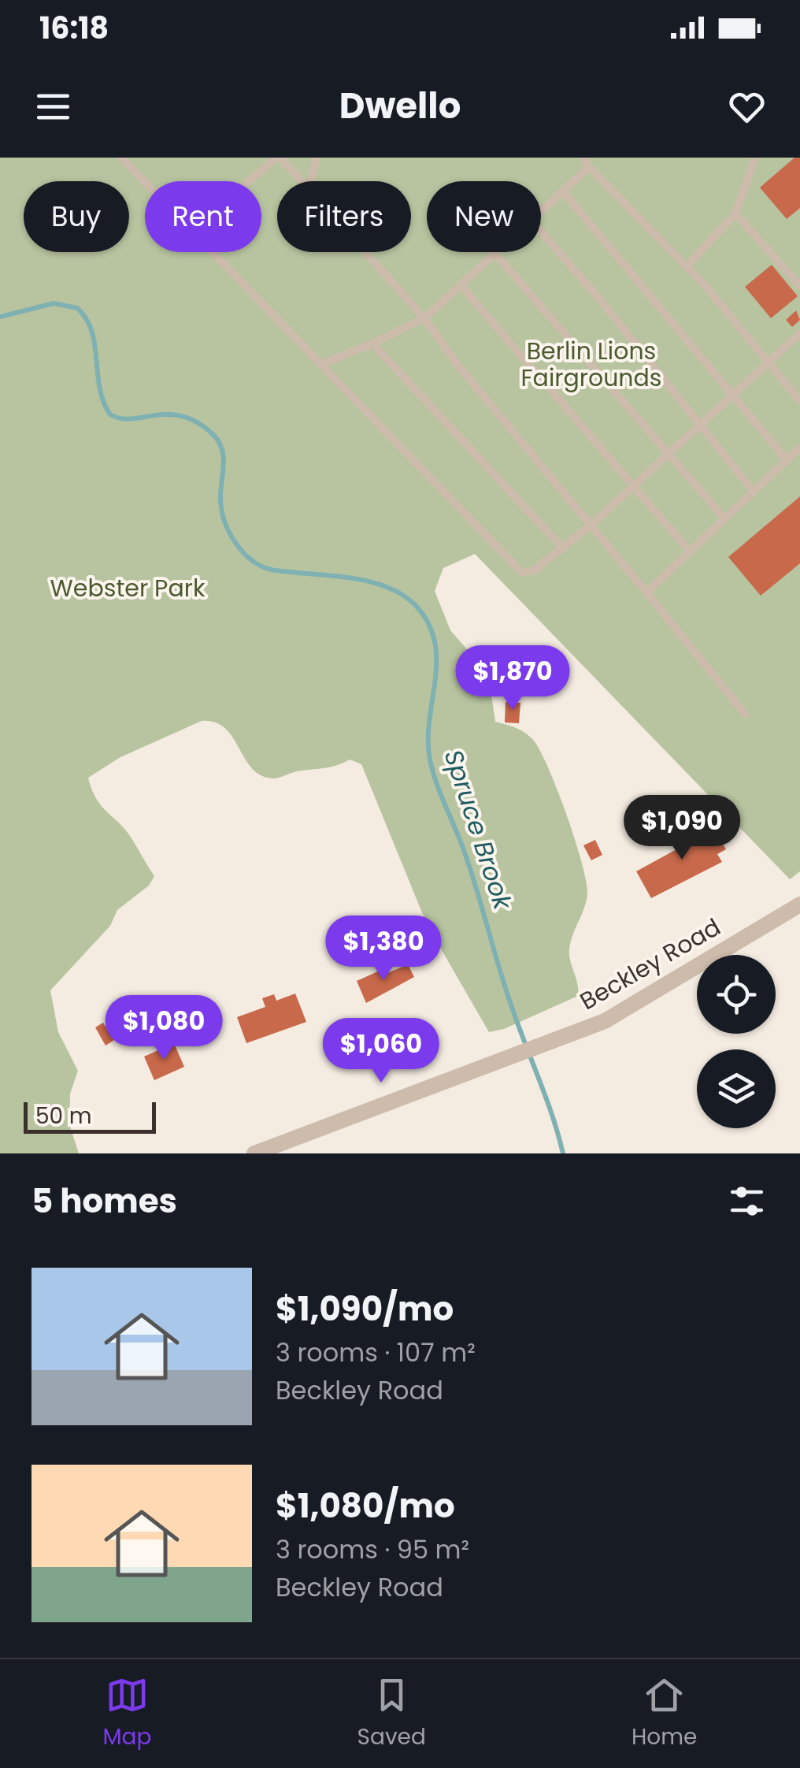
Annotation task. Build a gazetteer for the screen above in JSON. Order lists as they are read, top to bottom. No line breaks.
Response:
{"streets":{"street":["Beckley Road"]},"water":["Spruce Brook"],"parks":["Berlin Lions Fairgrounds","Webster Park"],"scale_bar":"50 m","page":{"status":"16:18","header":"Dwello","chip":["Buy","Rent","Filters","New"],"price":["$1,870","$1,090","$1,380","$1,080","$1,060"],"scale":"50 m","heading":"5 homes","list":[{"name":"$1,090/mo","note":"3 rooms · 107 m² · Beckley Road"},{"name":"$1,080/mo","note":"3 rooms · 95 m² · Beckley Road"}],"tabs":["Map","Saved","Home"]}}
